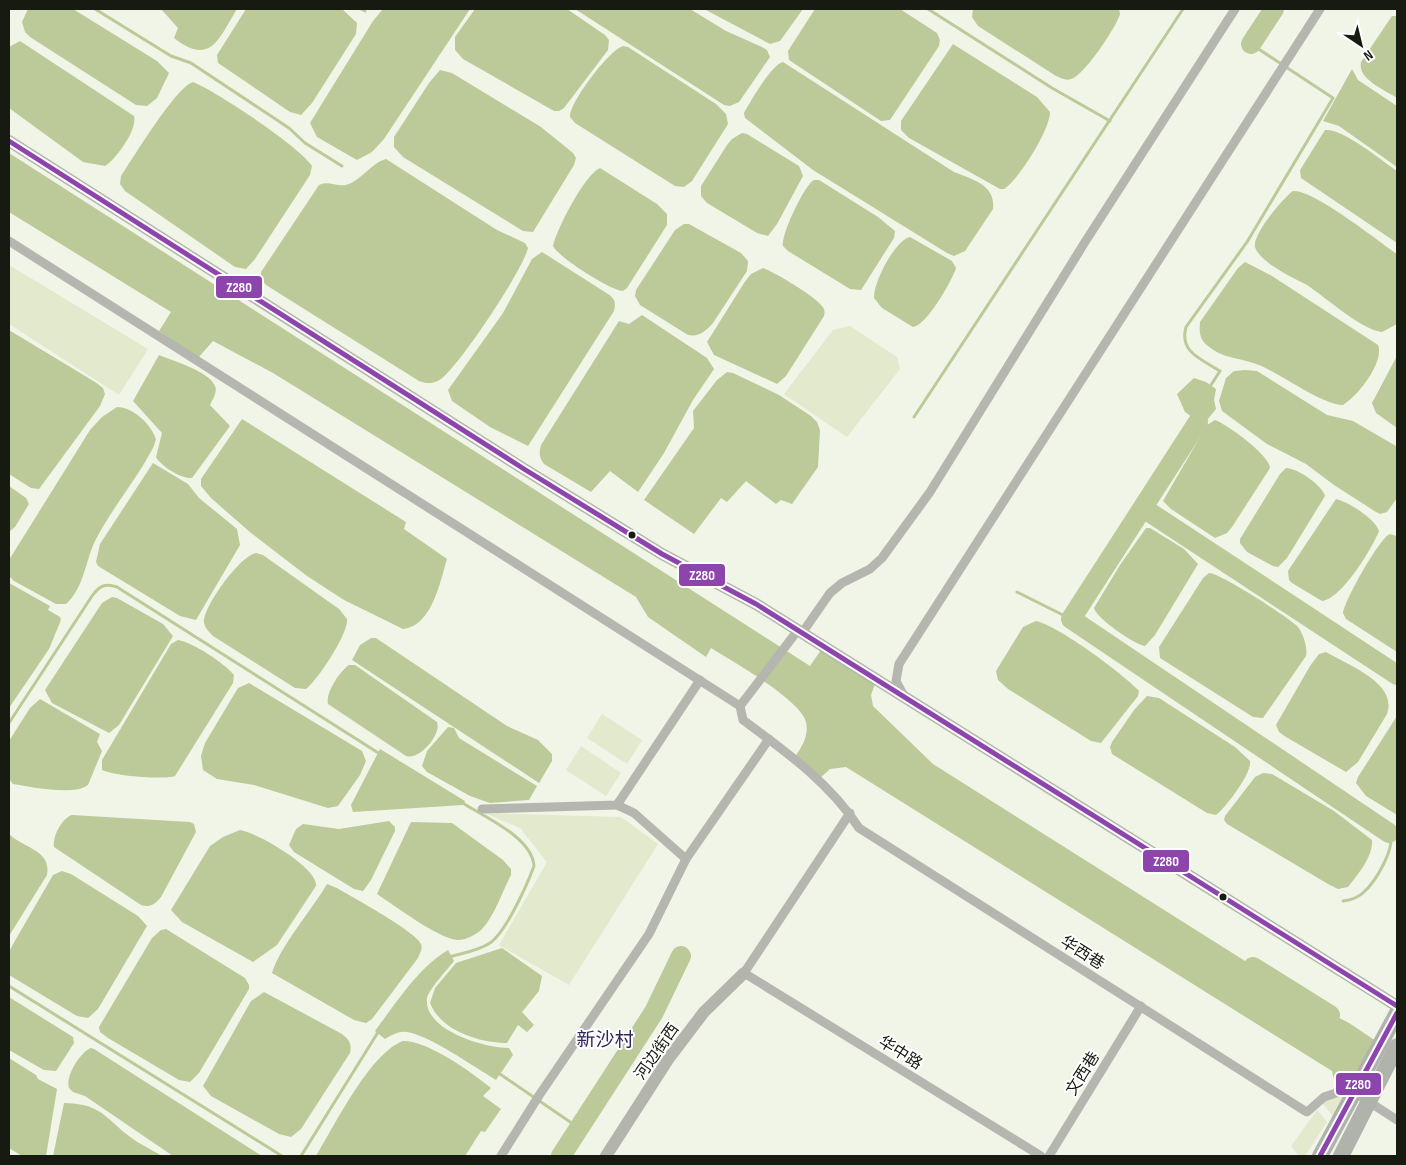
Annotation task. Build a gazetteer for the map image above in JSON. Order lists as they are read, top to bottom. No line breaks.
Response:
{"streets":{"street":["华西巷","河边街西","华中路","文西巷"]},"crossings":[["华西巷","文西巷"],["河边街西","华中路"]],"districts":["新沙村"],"lines":["transit line Z280"],"north":"bottom right"}
